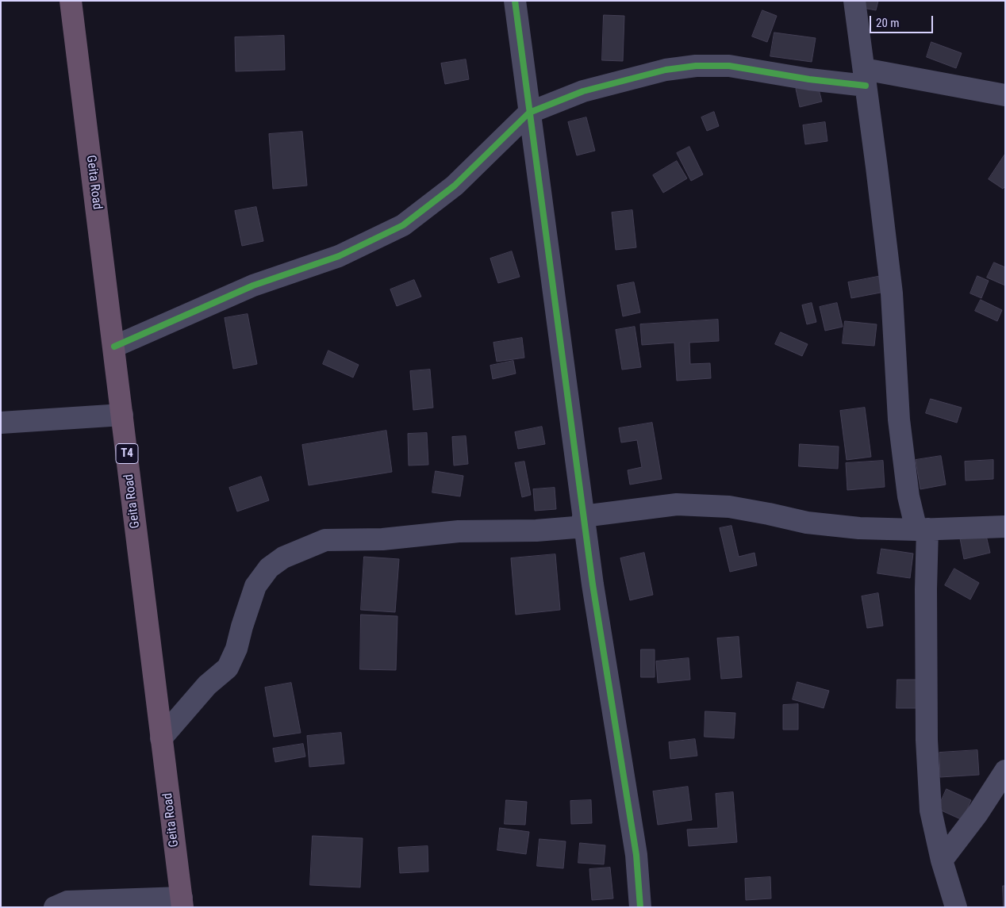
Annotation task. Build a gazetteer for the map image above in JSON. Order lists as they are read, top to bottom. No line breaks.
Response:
{"streets":{"highway":["Geita Road","T4"]},"scale_bar":"20 m"}
